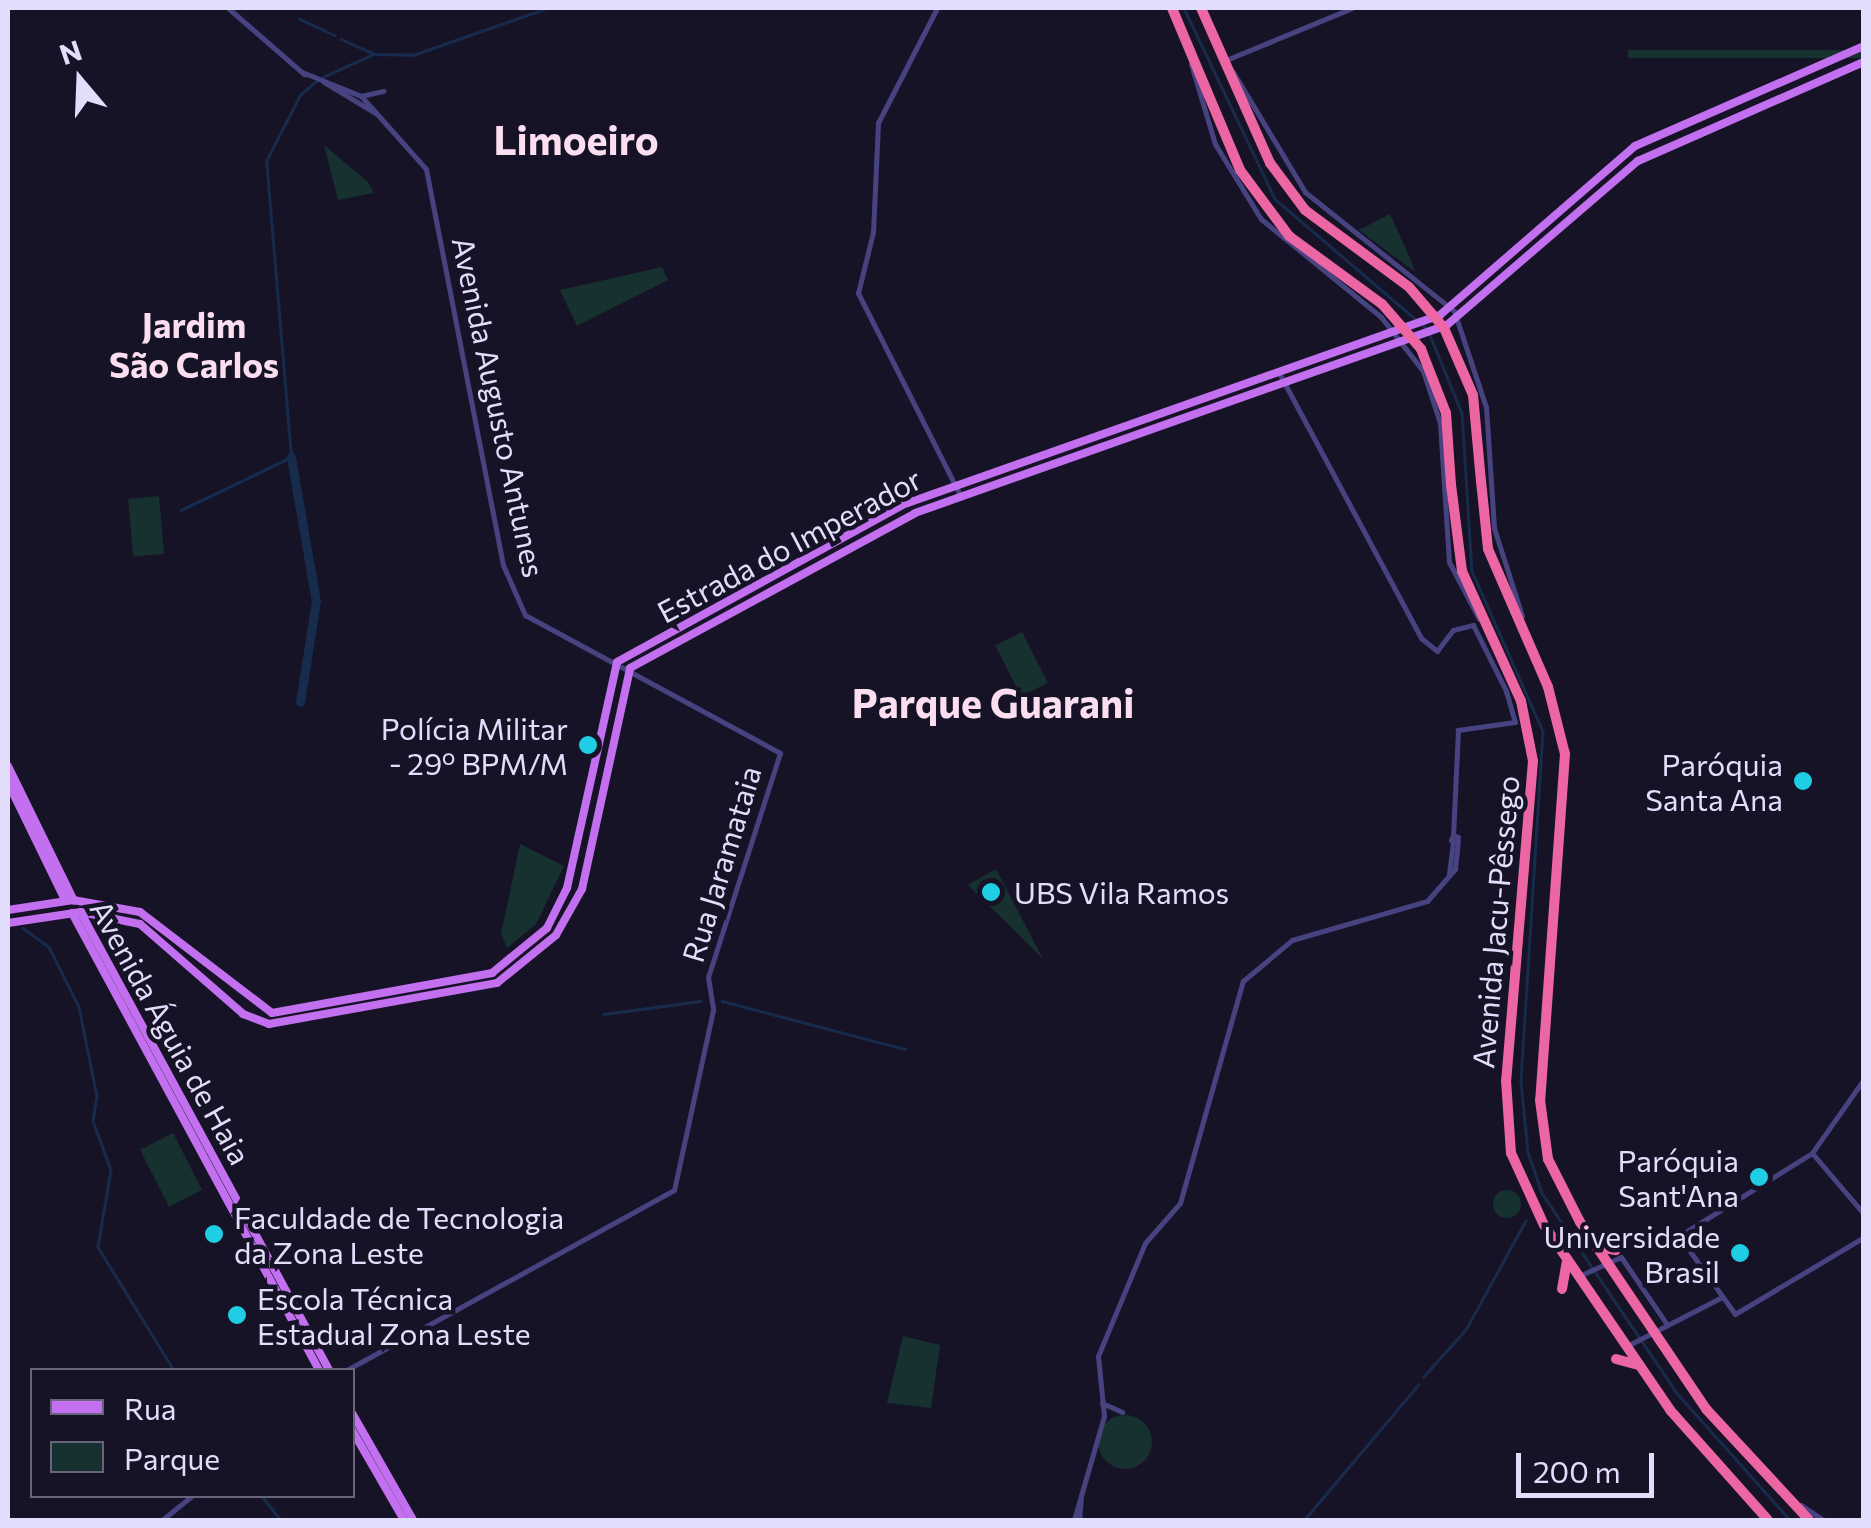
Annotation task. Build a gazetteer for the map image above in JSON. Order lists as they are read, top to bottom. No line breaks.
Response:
{"streets":{"highway":["Avenida Jacu-Pêssego"],"main road":["Estrada do Imperador","Avenida Águia de Haia"],"street":["Avenida Augusto Antunes","Rua Jaramataia"]},"crossings":[["Avenida Augusto Antunes","Estrada do Imperador"],["Avenida Augusto Antunes","Rua Jaramataia"]],"districts":["Limoeiro","Jardim São Carlos","Parque Guarani"],"places":["Polícia Militar - 29º BPM/M","Paróquia Santa Ana","UBS Vila Ramos","Paróquia Sant'Ana","Faculdade de Tecnologia da Zona Leste","Universidade Brasil","Escola Técnica Estadual Zona Leste"],"legend":["Rua","Parque"],"scale_bar":"200 m","north":"top"}
